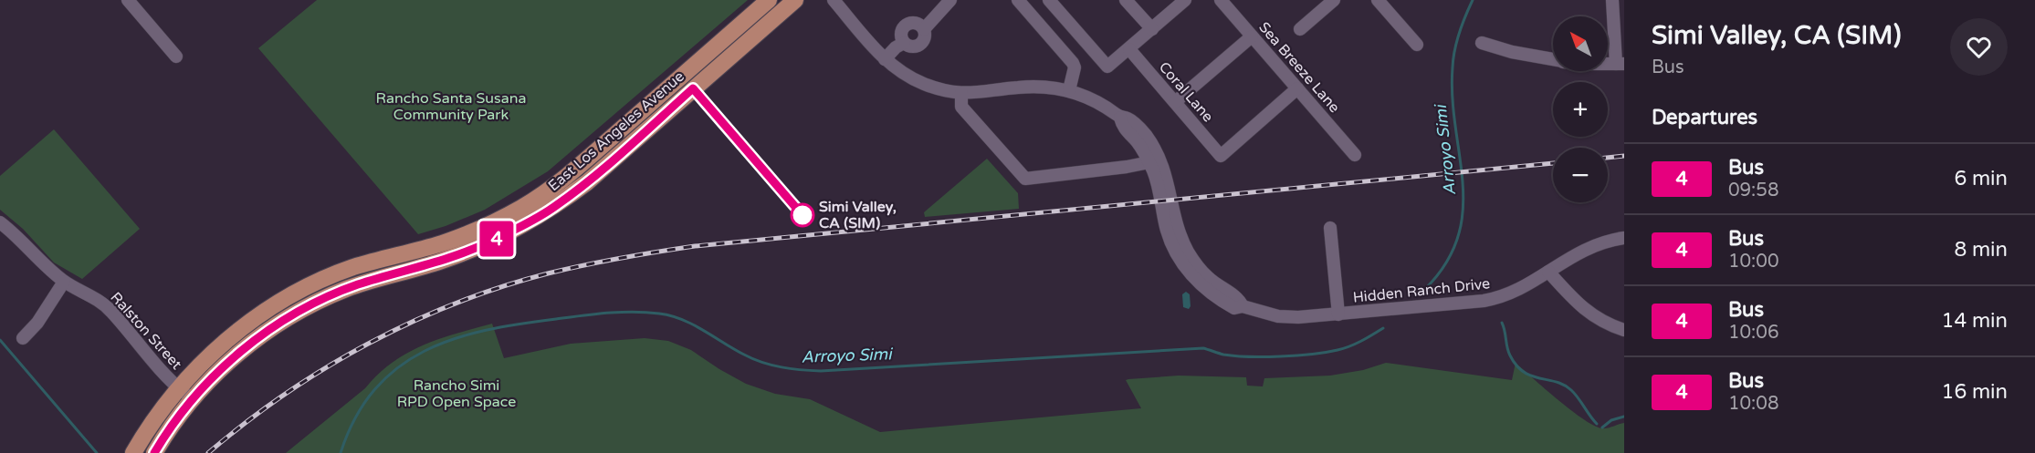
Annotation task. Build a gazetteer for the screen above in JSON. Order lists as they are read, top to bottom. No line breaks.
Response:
{"streets":{"main road":["East Los Angeles Avenue"],"street":["Sea Breeze Lane","Coral Lane","Hidden Ranch Drive","Ralston Street"]},"crossings":[["Sea Breeze Lane","Coral Lane"],["East Los Angeles Avenue","Ralston Street"]],"water":["Arroyo Simi"],"parks":["Rancho Santa Susana Community Park","Rancho Simi RPD Open Space"],"places":["Simi Valley, CA (SIM)"],"lines":["bus line 4"],"north":"top left","page":{"on_map":"4","heading":[["Simi Valley, CA (SIM)","Bus"],"Departures"],"map_buttons":["+","−"],"list":[{"mark":"4","name":"Bus","note":"09:58","value":"6 min"},{"mark":"4","name":"Bus","note":"10:00","value":"8 min"},{"mark":"4","name":"Bus","note":"10:06","value":"14 min"},{"mark":"4","name":"Bus","note":"10:08","value":"16 min"}]}}
